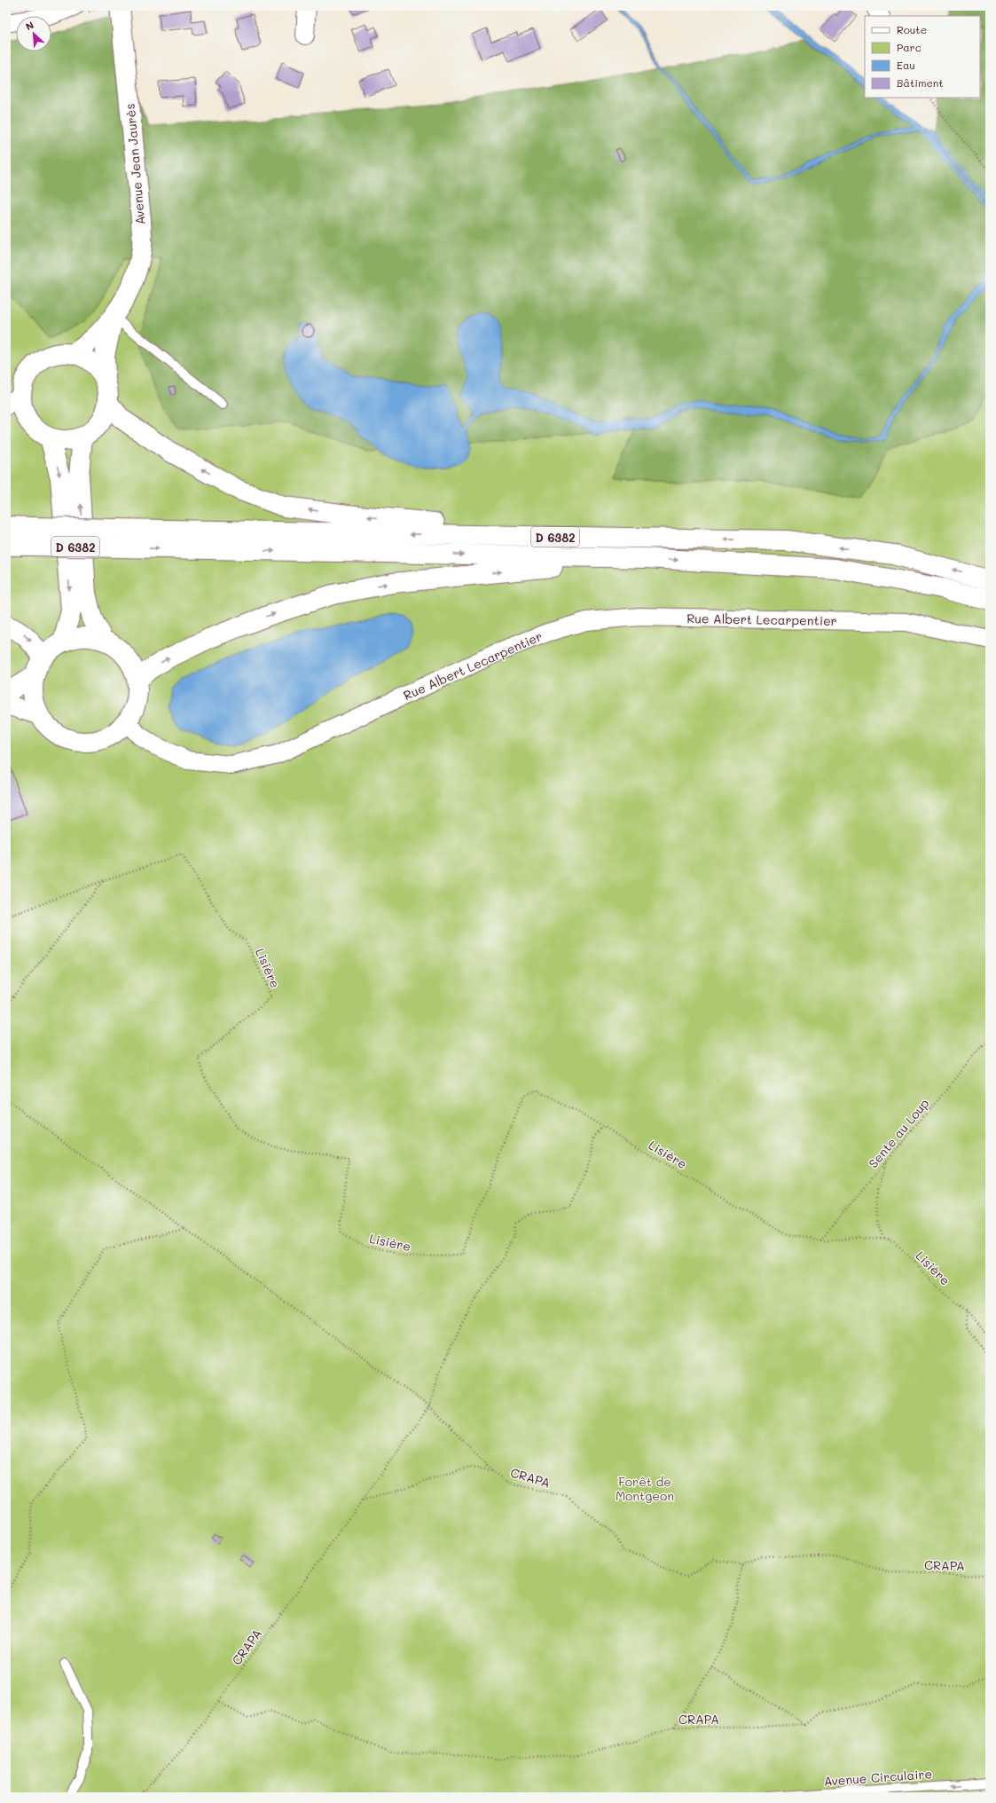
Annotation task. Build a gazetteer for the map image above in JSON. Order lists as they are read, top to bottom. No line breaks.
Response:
{"streets":{"main road":["Avenue Jean Jaurès","D 6382"],"street":["Rue Albert Lecarpentier"],"lane":["Avenue Circulaire"],"path":["Lisière","Sente au Loup","CRAPA"]},"crossings":[["Lisière","Sente au Loup"]],"one_way":["Avenue Circulaire"],"parks":["Forêt de Montgeon"],"legend":["Route","Parc","Eau","Bâtiment"],"north":"top left"}
